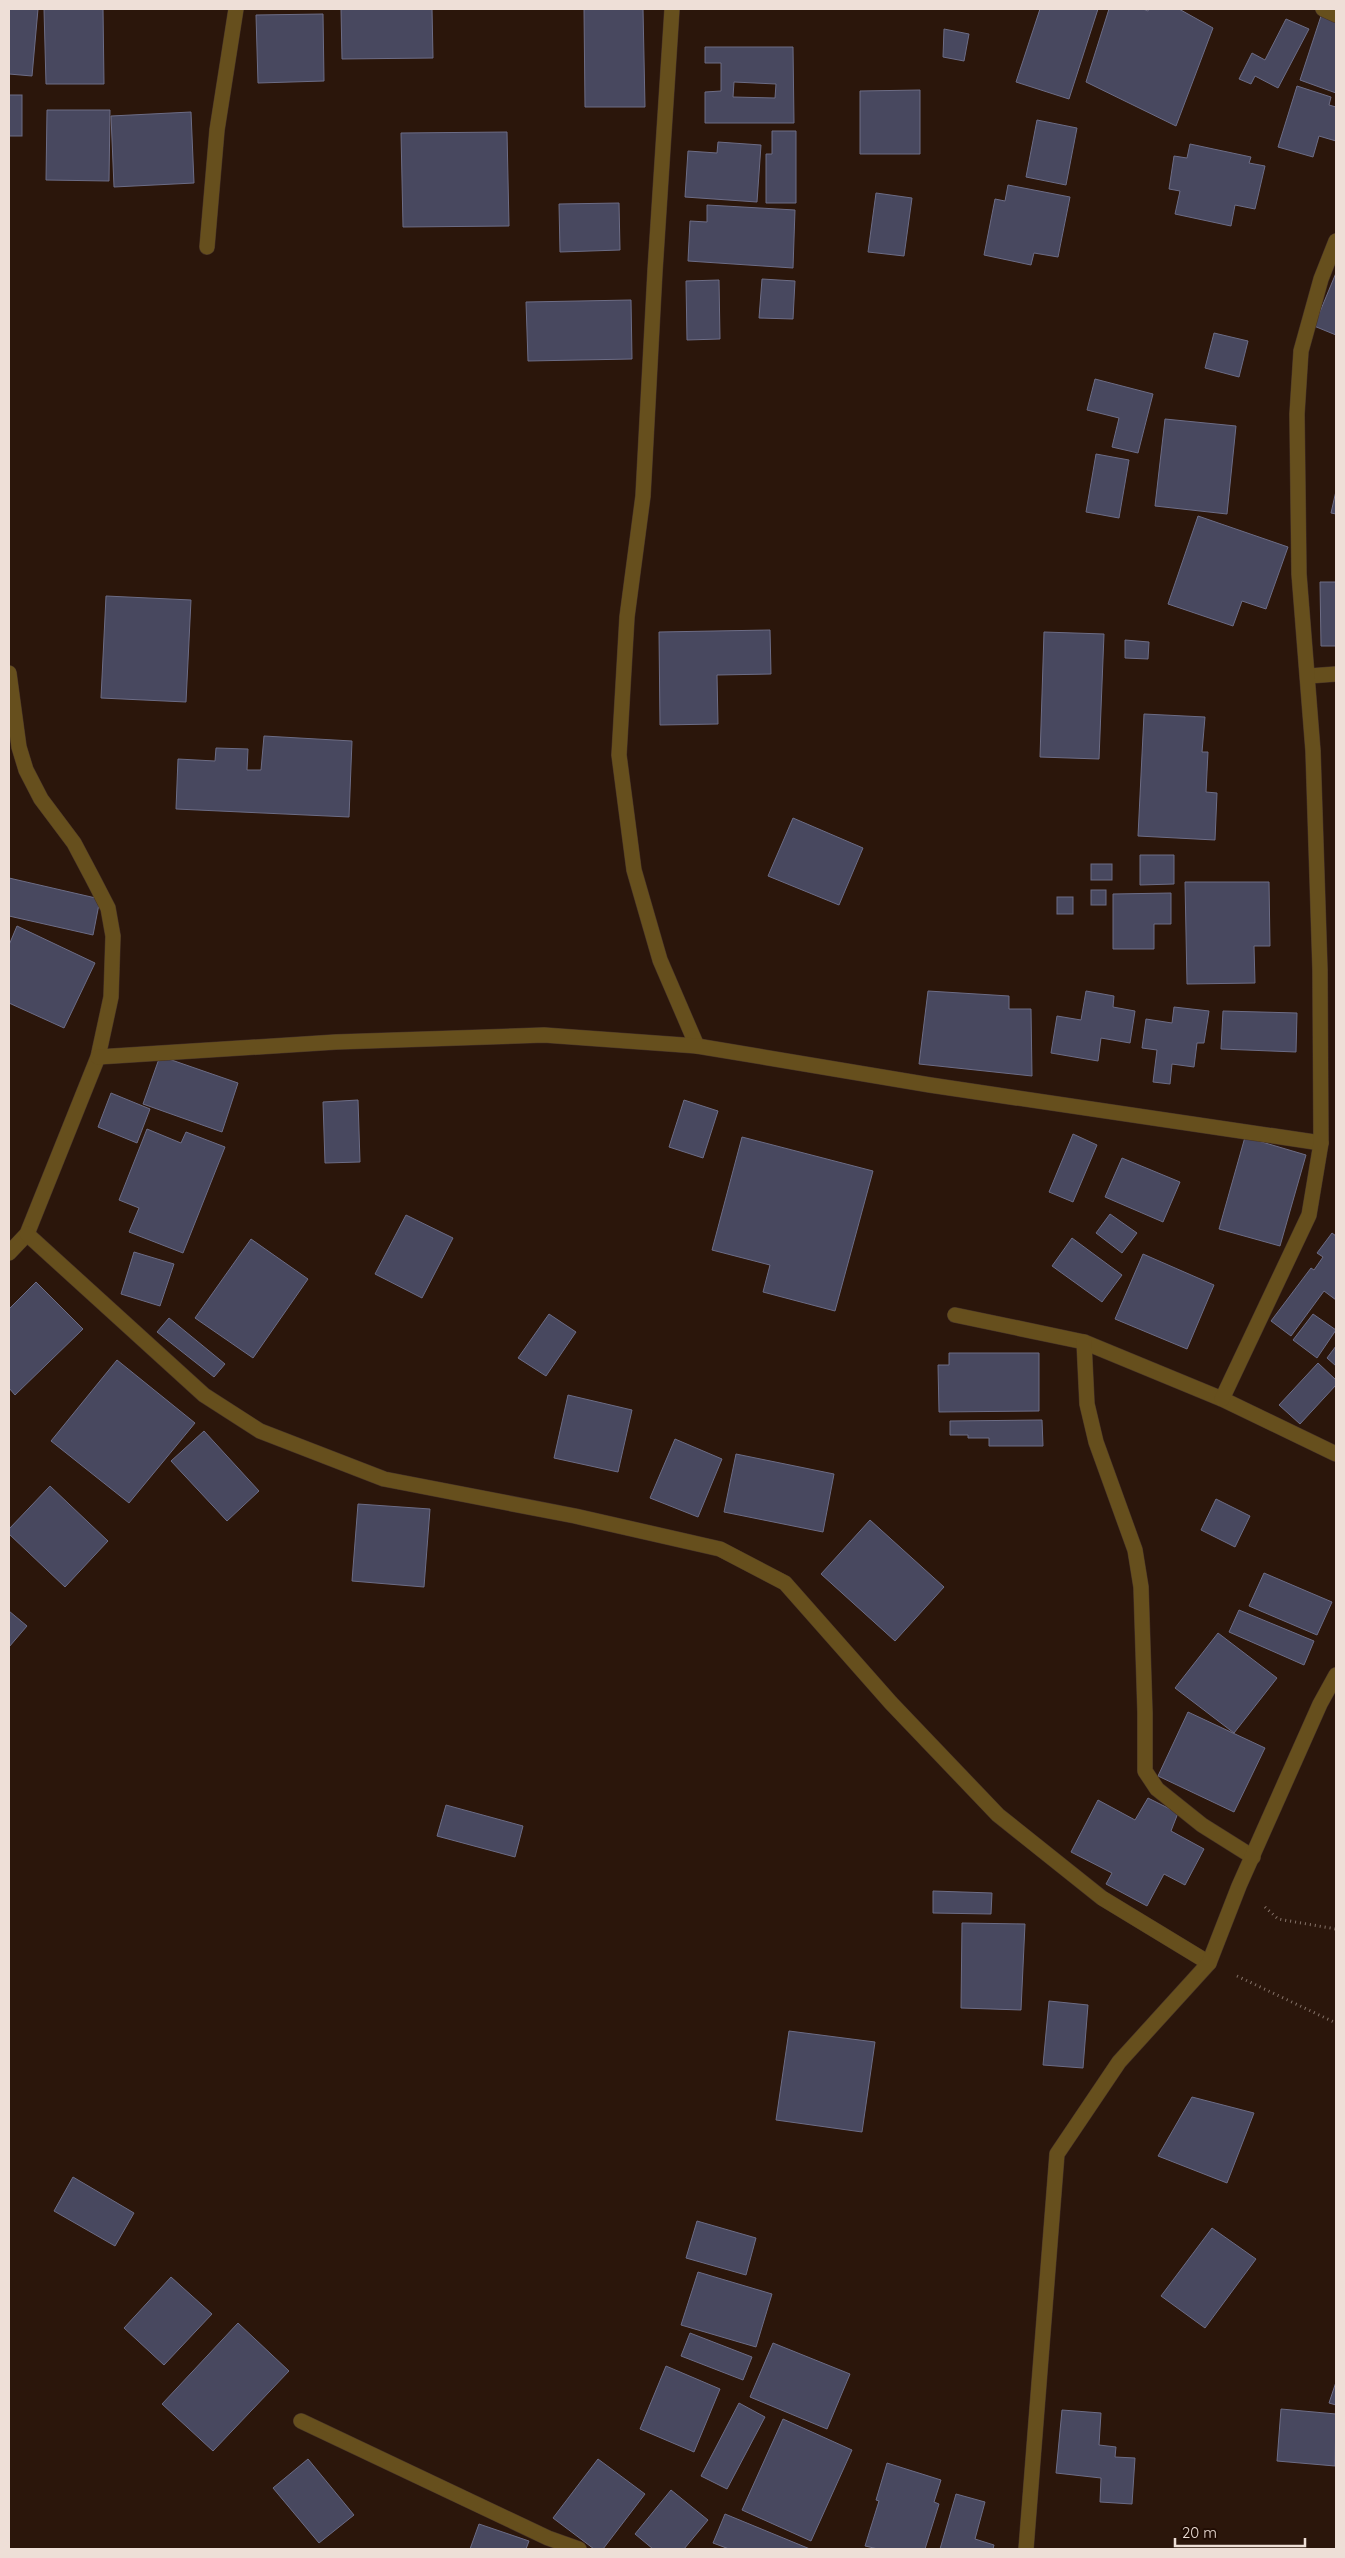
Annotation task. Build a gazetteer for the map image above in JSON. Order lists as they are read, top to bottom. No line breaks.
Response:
{"scale_bar":"20 m"}
